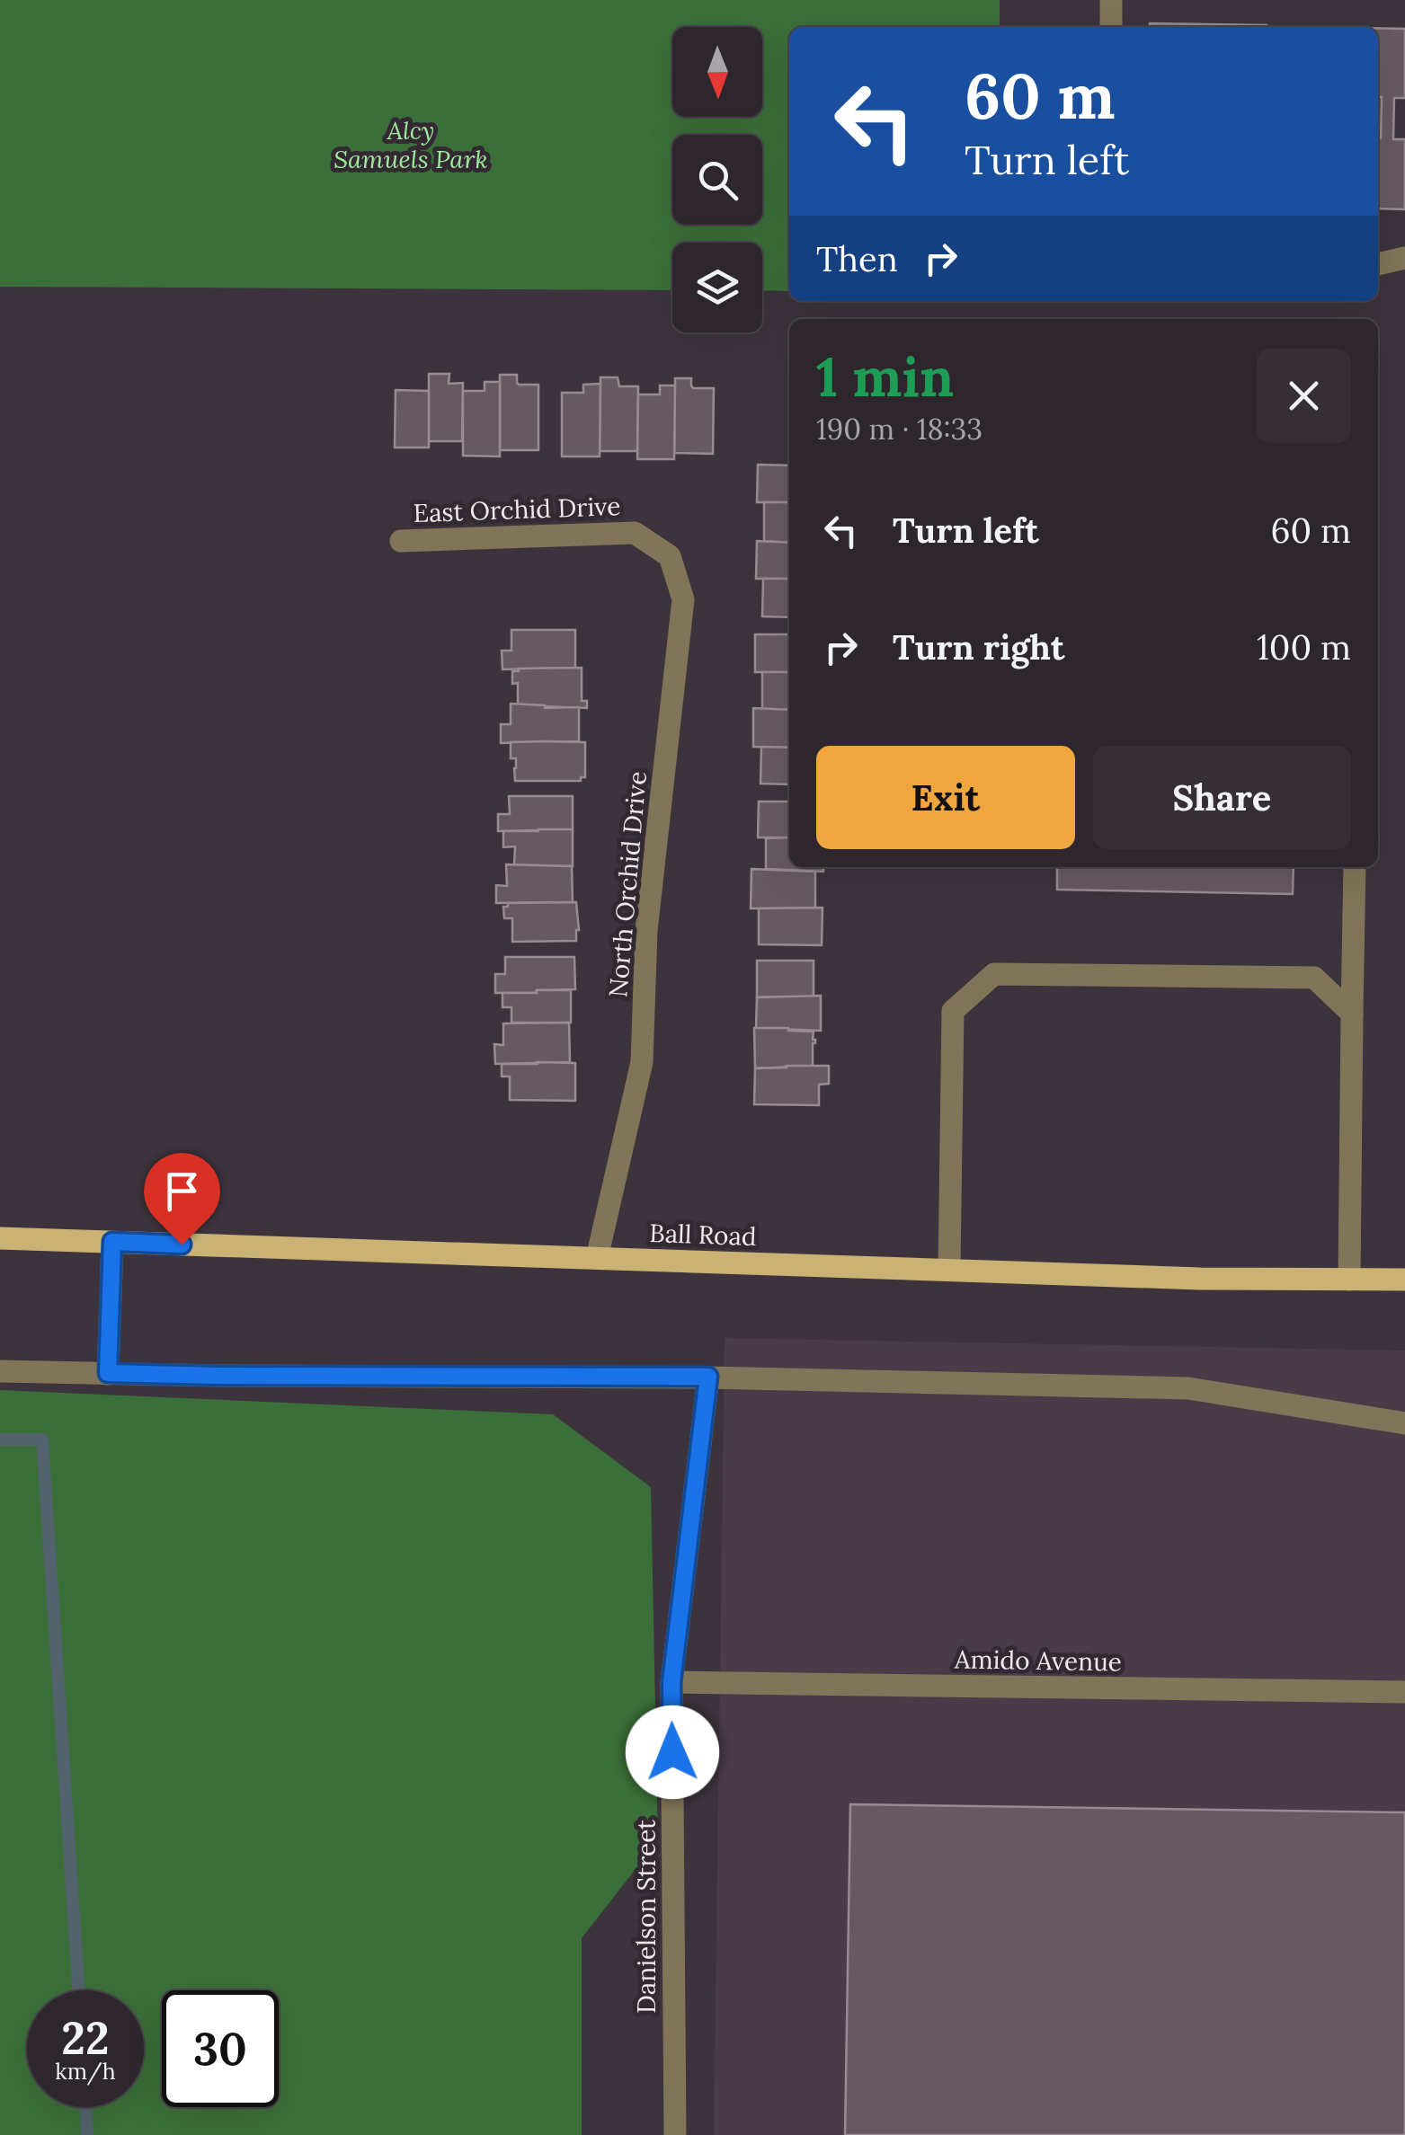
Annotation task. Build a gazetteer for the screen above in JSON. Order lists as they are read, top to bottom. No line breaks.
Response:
{"streets":{"main road":["Ball Road"],"street":["East Orchid Drive","North Orchid Drive","Amido Avenue","Danielson Street"]},"crossings":[["East Orchid Drive","North Orchid Drive"],["North Orchid Drive","Ball Road"],["Amido Avenue","Danielson Street"]],"parks":["Alcy Samuels Park"],"north":"bottom","page":{"turn":["60 m","Turn left"],"then":"Then","heading":["1 min","190 m · 18:33"],"list":[{"name":"Turn left","value":"60 m"},{"name":"Turn right","value":"100 m"}],"buttons":["Exit","Share"],"speed":"22 km/h","limit":"30"}}
